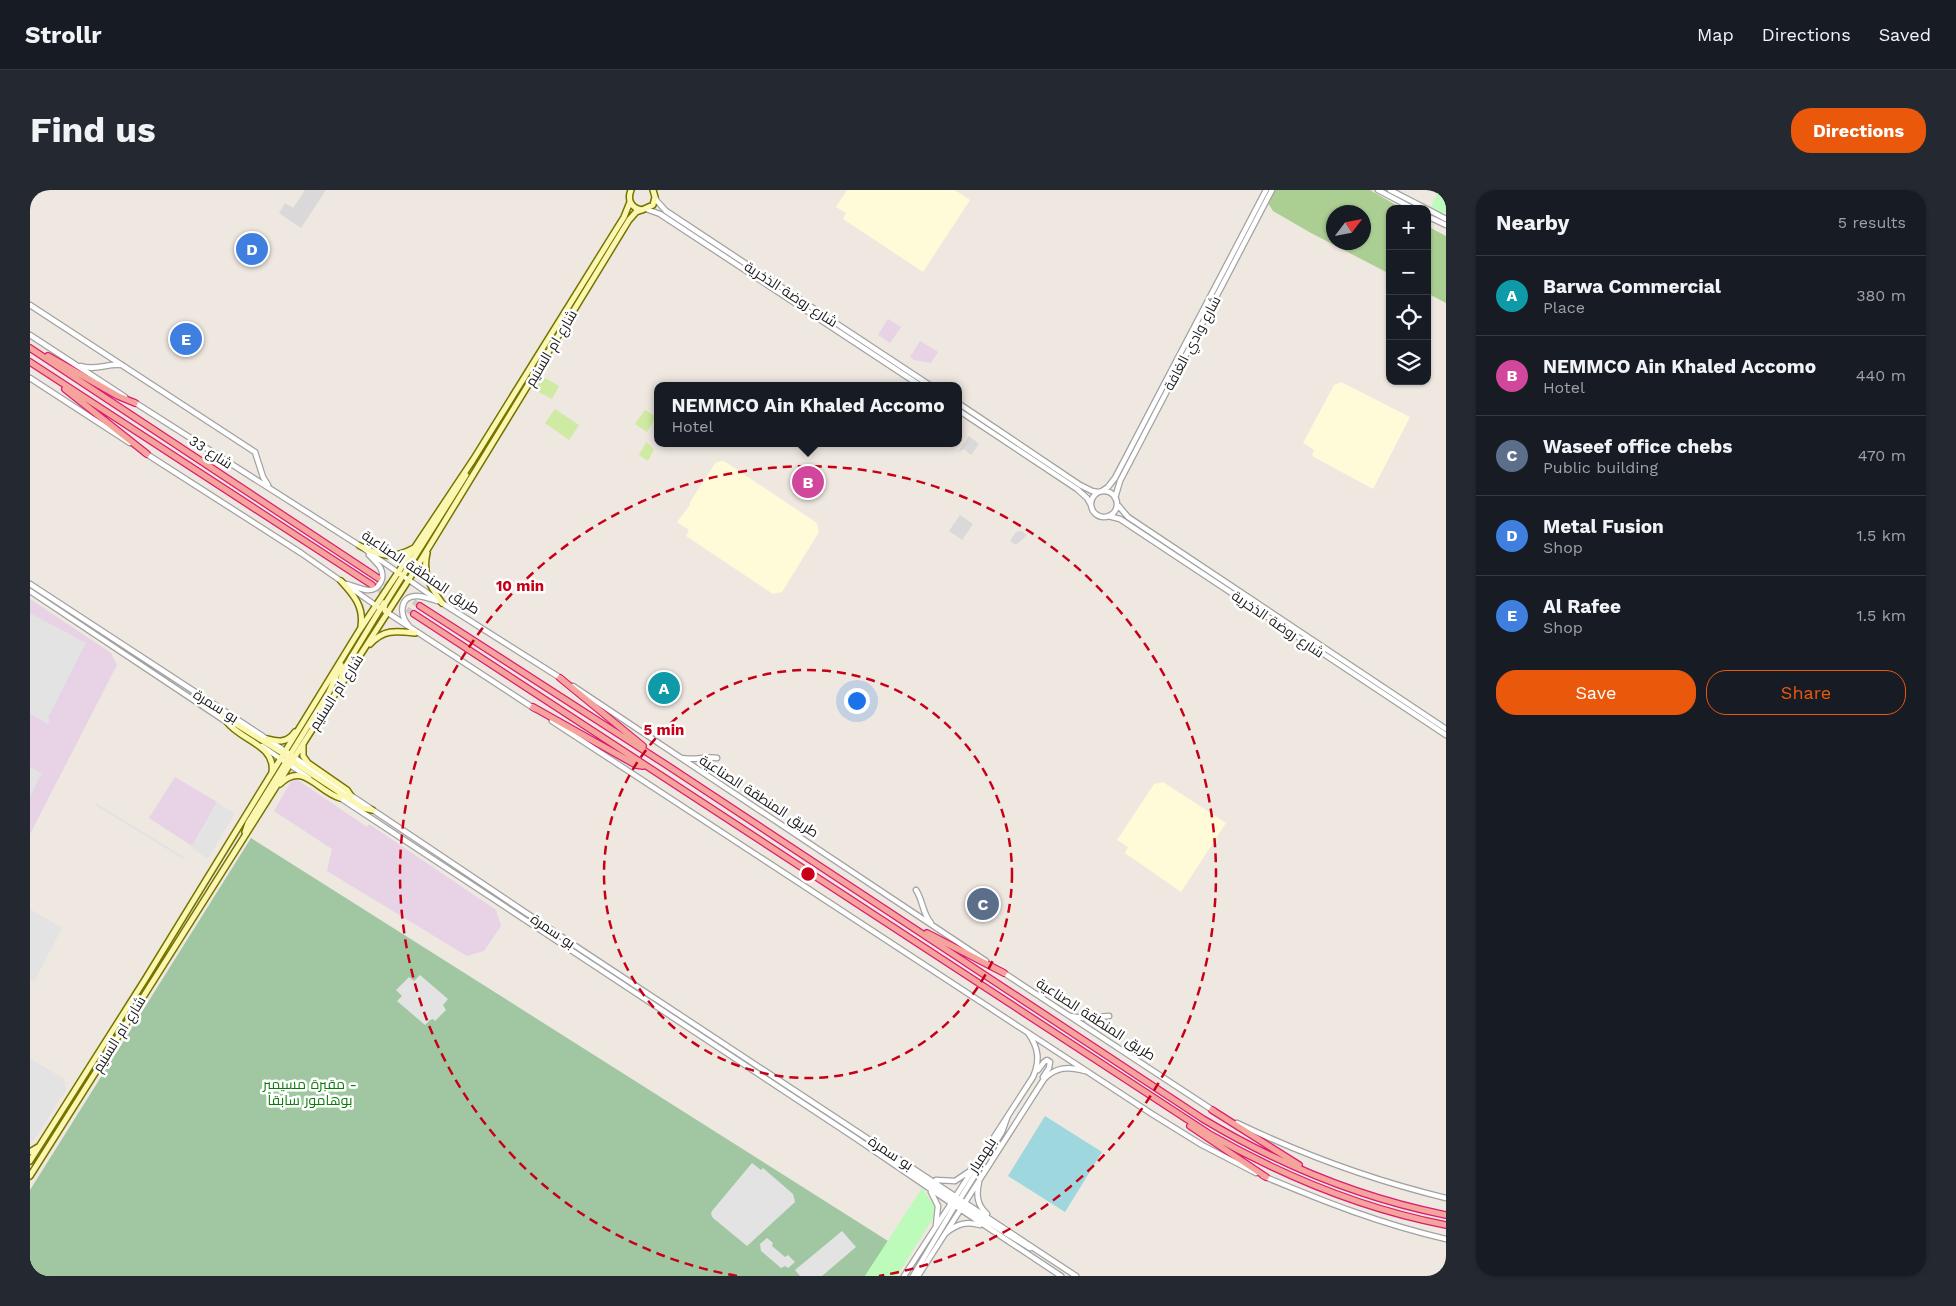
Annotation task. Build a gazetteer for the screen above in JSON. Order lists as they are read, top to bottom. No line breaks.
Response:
{"streets":{"highway":["شارع 33","طريق المنطقة الصناعية"],"main road":["شارع ام السنيم"],"street":["شارع روضة الذخرية","شارع وادي الغافة","بو سمرة","بلهمبار"]},"crossings":[["شارع روضة الذخرية","شارع وادي الغافة"],["شارع روضة الذخرية","شارع ام السنيم"],["شارع ام السنيم","طريق المنطقة الصناعية"],["شارع ام السنيم","بو سمرة"],["بو سمرة","بلهمبار"]],"parks":["مقبرة مسيمير - بوهامور سابقاً"],"north":"top right","page":{"header":"Strollr","nav":["Map","Directions","Saved"],"buttons":["Directions",["Save","Share"]],"title":"Find us","heading":["Nearby","5 results"],"map_buttons":["+","−"],"pins":["D","E","B","A","C"],"list":[{"mark":"A","name":"Barwa Commercial","note":"Place","value":"380 m"},{"mark":"B","name":"NEMMCO Ain Khaled Accomo","note":"Hotel","value":"440 m"},{"mark":"C","name":"Waseef office chebs","note":"Public building","value":"470 m"},{"mark":"D","name":"Metal Fusion","note":"Shop","value":"1.5 km"},{"mark":"E","name":"Al Rafee","note":"Shop","value":"1.5 km"}],"popup":["NEMMCO Ain Khaled Accomo","Hotel"]},"rings":["10 min","5 min"]}
